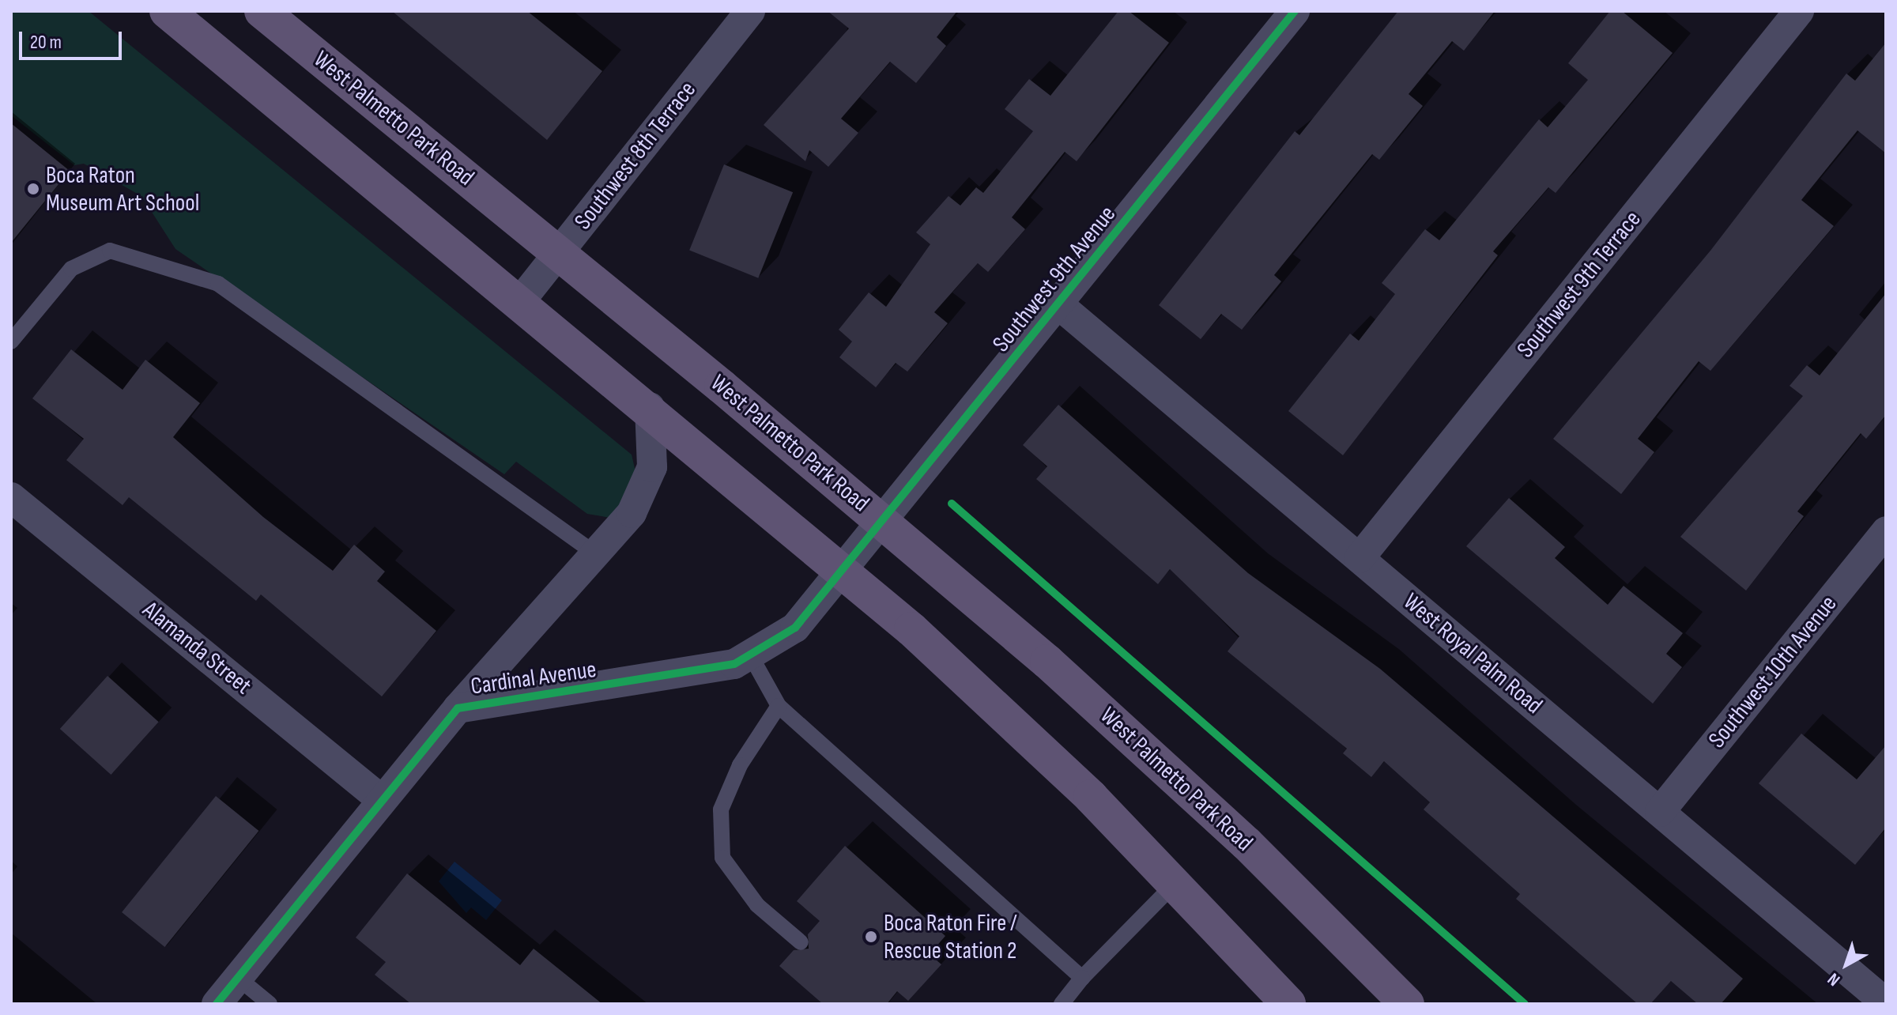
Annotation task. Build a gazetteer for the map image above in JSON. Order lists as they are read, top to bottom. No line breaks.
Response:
{"streets":{"main road":["West Palmetto Park Road"],"street":["Southwest 8th Terrace","Southwest 9th Avenue","Southwest 9th Terrace","Alamanda Street","West Royal Palm Road","Southwest 10th Avenue","Cardinal Avenue"]},"crossings":[["West Palmetto Park Road","Southwest 8th Terrace"],["West Palmetto Park Road","Southwest 9th Avenue"],["Southwest 9th Avenue","West Royal Palm Road"],["Southwest 9th Avenue","Cardinal Avenue"],["Southwest 9th Terrace","West Royal Palm Road"],["Alamanda Street","Cardinal Avenue"],["West Royal Palm Road","Southwest 10th Avenue"]],"places":["Boca Raton Museum Art School","Boca Raton Fire / Rescue Station 2"],"scale_bar":"20 m","north":"bottom left"}
